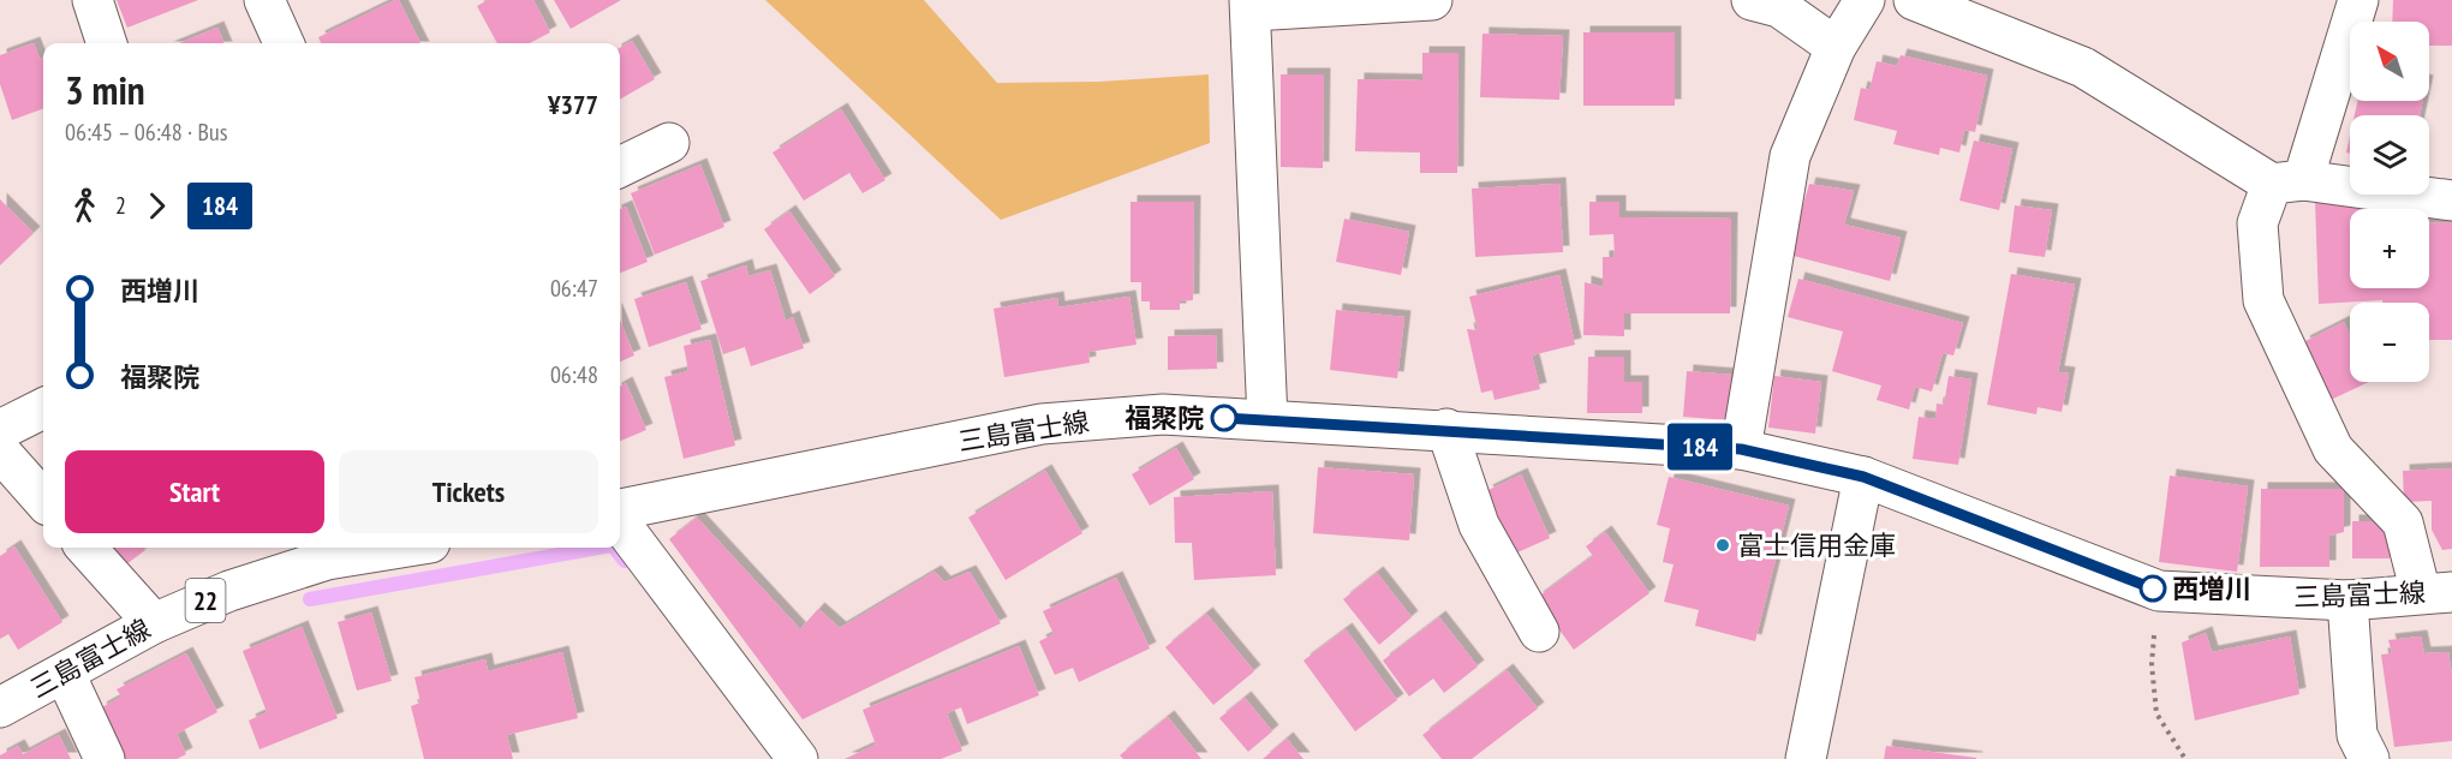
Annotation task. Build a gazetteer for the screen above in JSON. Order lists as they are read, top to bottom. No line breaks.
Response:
{"streets":{"street":["三島富士線","22"]},"places":["福聚院","富士信用金庫","西増川"],"lines":["bus line 184"],"north":"top left","page":{"on_map":"184","map_buttons":["+","−"],"heading":["3 min","06:45 – 06:48 · Bus","¥377"],"legs":["2","184"],"list":[{"name":"西増川","value":"06:47"},{"name":"福聚院","value":"06:48"}],"buttons":["Start","Tickets"]}}
